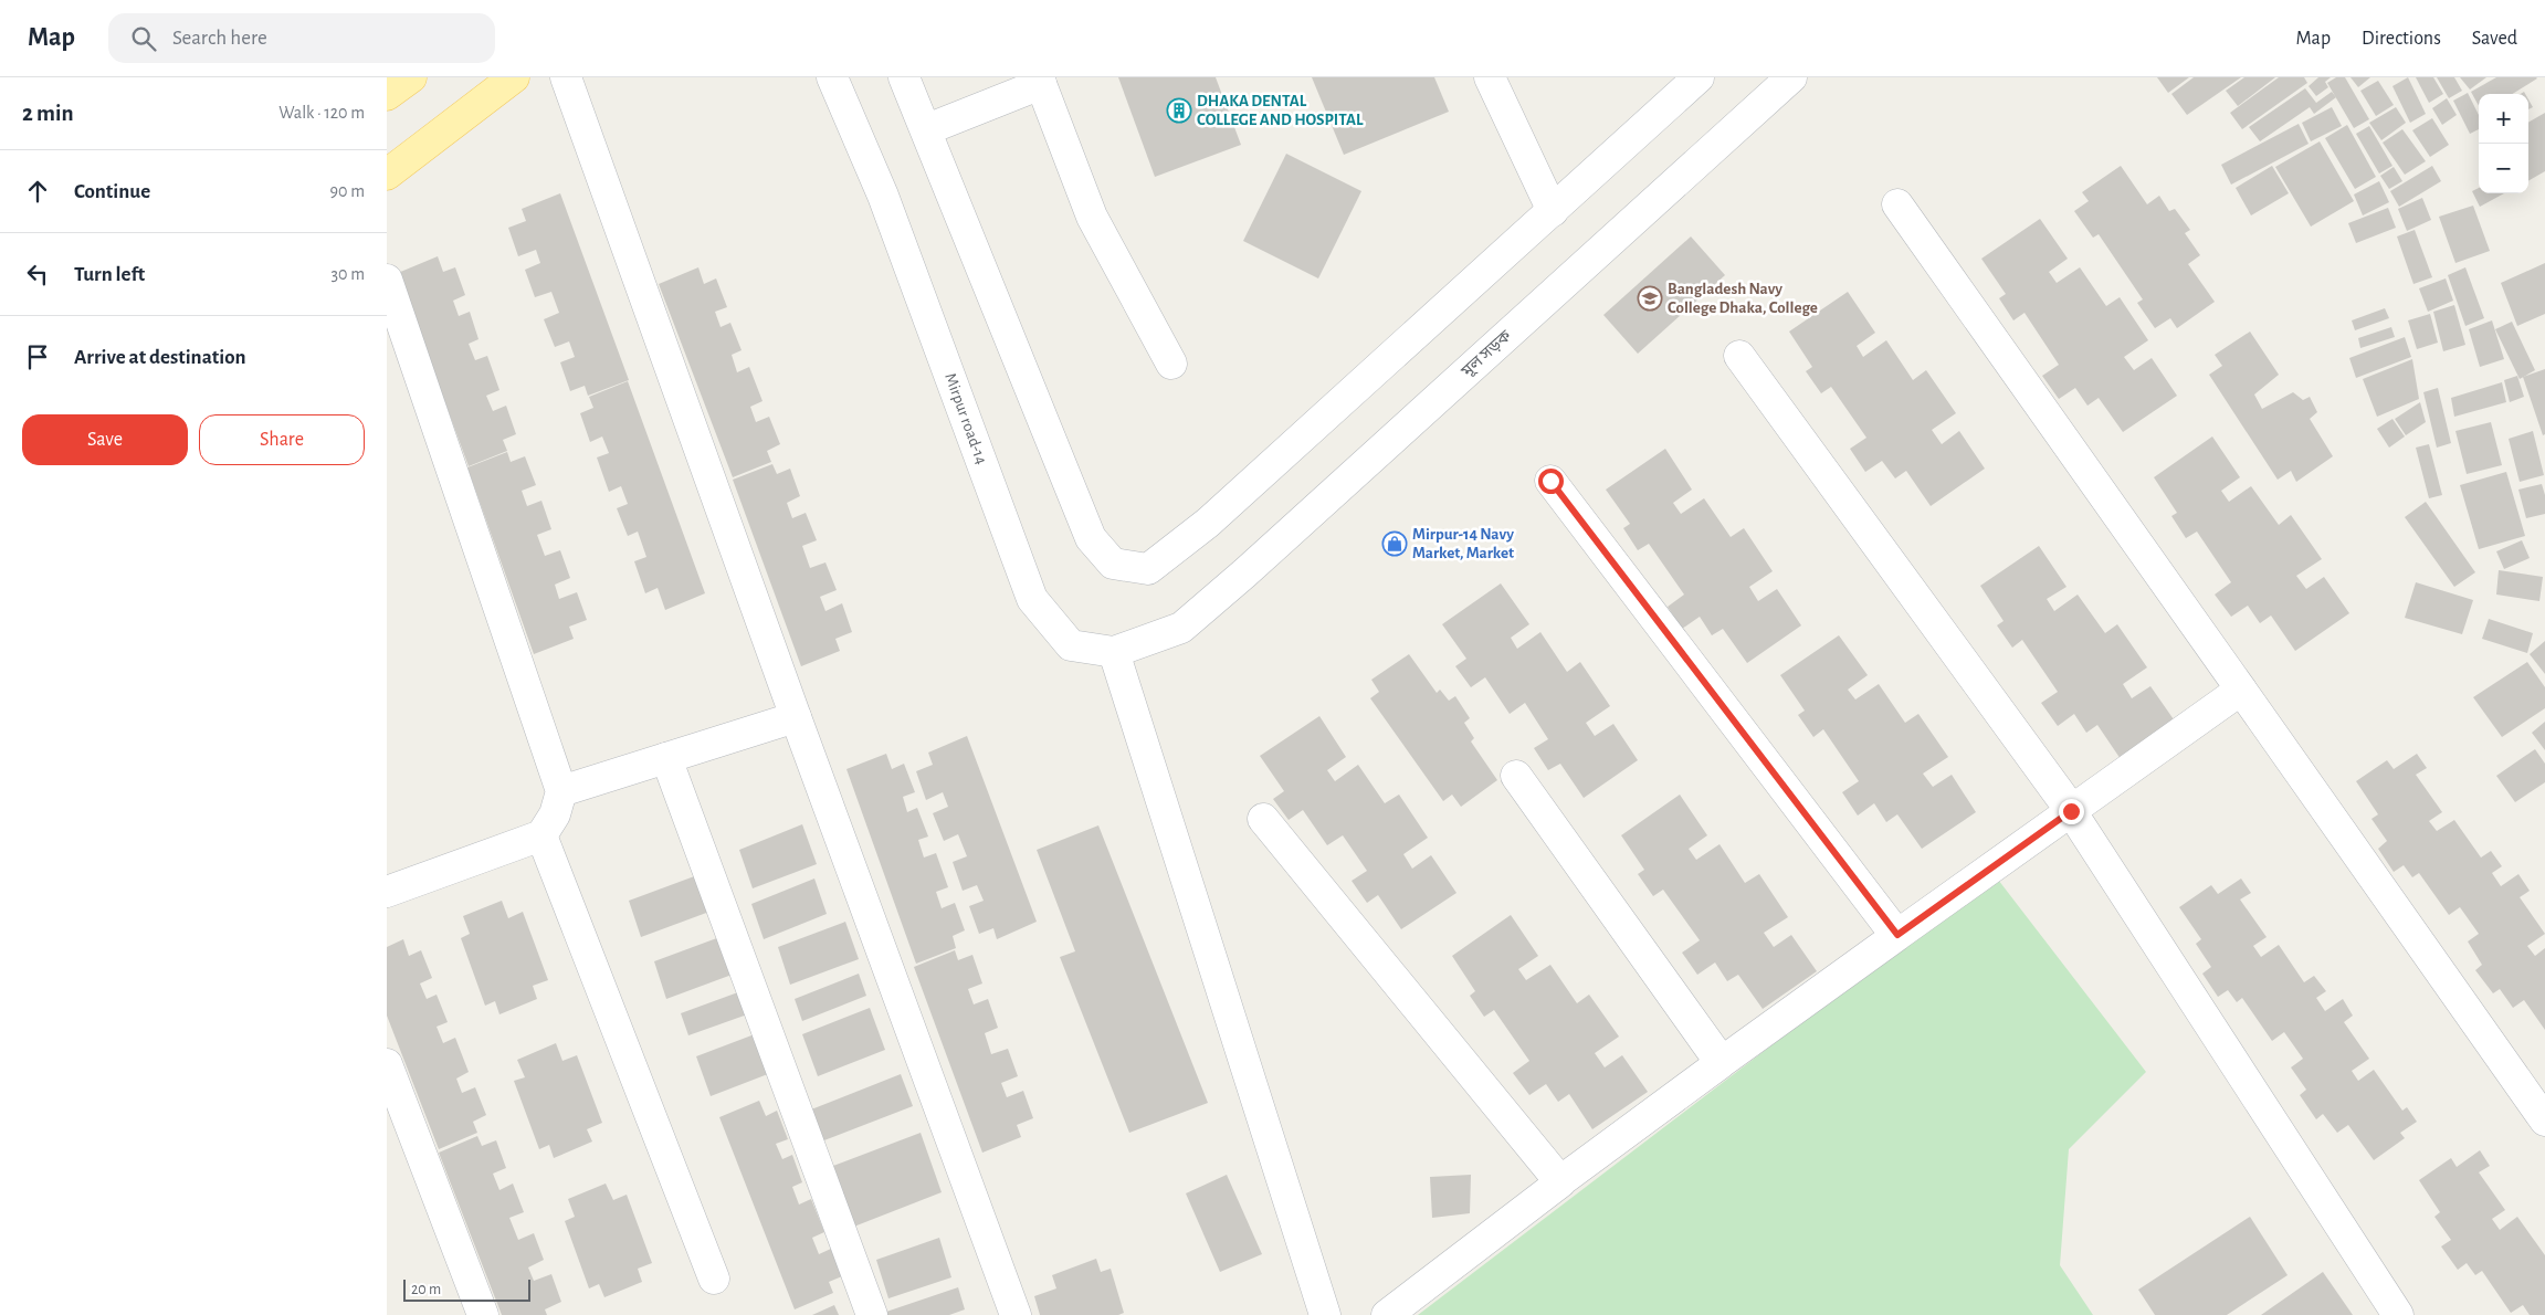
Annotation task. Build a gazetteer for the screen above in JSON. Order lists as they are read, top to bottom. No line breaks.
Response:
{"streets":{"street":["মূল সড়ক","Mirpur road-14"]},"crossings":[["মূল সড়ক","Mirpur road-14"]],"places":{"building":["DHAKA DENTAL COLLEGE AND HOSPITAL"],"school or university":["Bangladesh Navy College Dhaka, College"],"shop":["Mirpur-14 Navy Market, Market"]},"scale_bar":"20 m","page":{"header":"Map","search":"Search here","nav":["Map","Directions","Saved"],"heading":["2 min","Walk · 120 m"],"map_buttons":["+","−"],"list":[["Continue","90 m"],["Turn left","30 m"],"Arrive at destination"],"buttons":["Save","Share"],"scale":"20 m"}}
